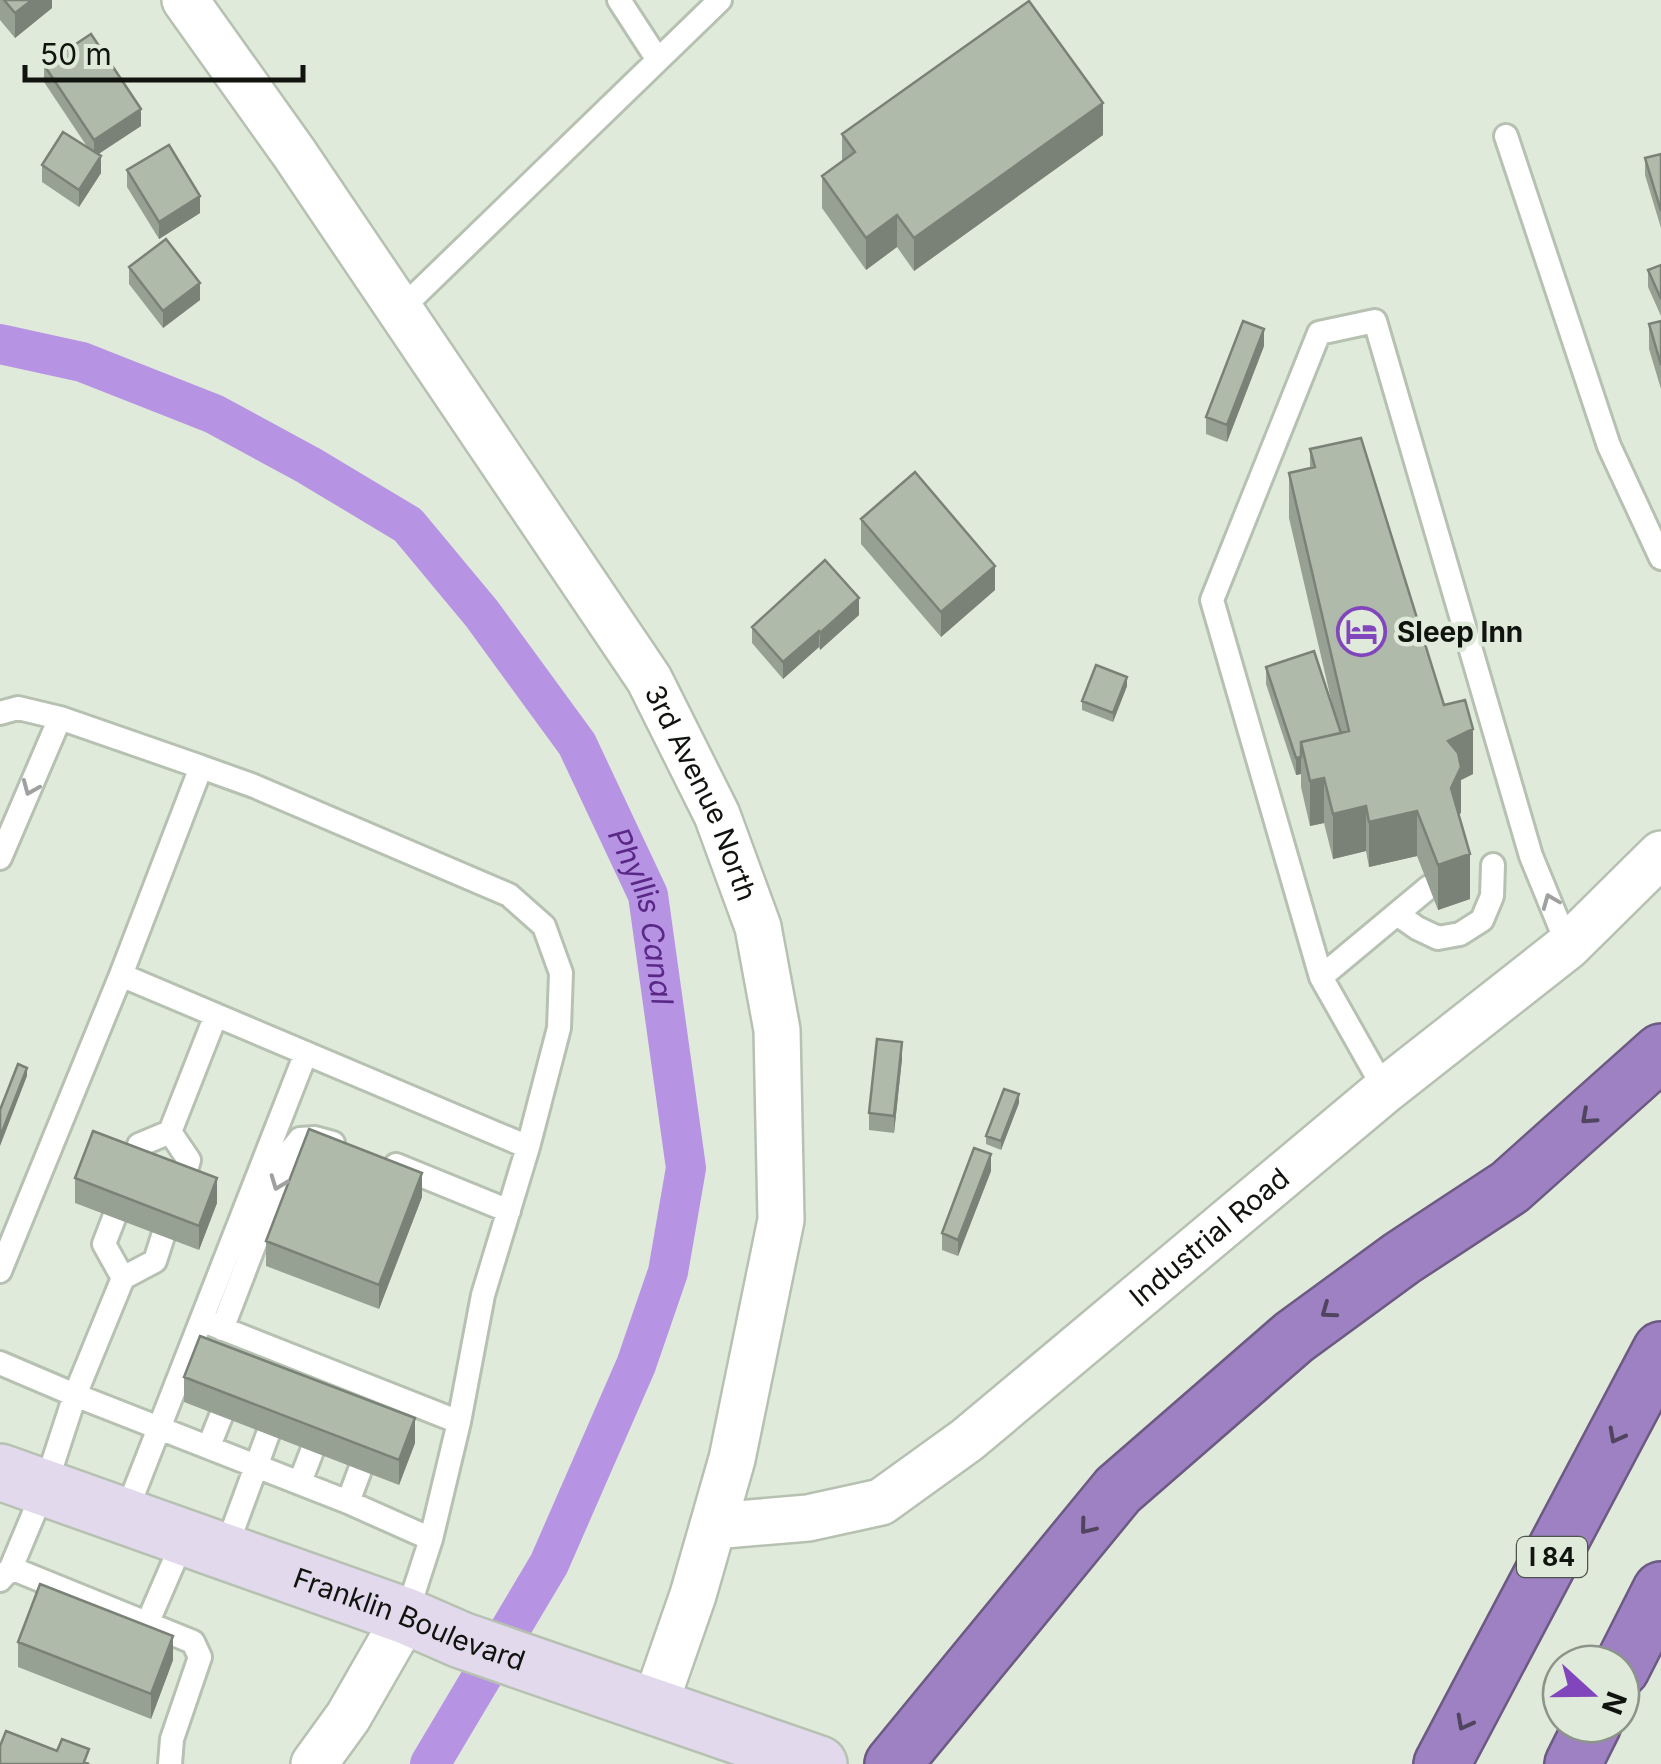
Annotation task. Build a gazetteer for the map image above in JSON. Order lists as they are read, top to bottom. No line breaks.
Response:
{"streets":{"highway":["I 84"],"main road":["Franklin Boulevard"],"street":["3rd Avenue North","Industrial Road"]},"crossings":[["3rd Avenue North","Industrial Road"],["3rd Avenue North","Franklin Boulevard"]],"water":["Phyllis Canal"],"places":{"hotel":["Sleep Inn"]},"scale_bar":"50 m","north":"right"}
